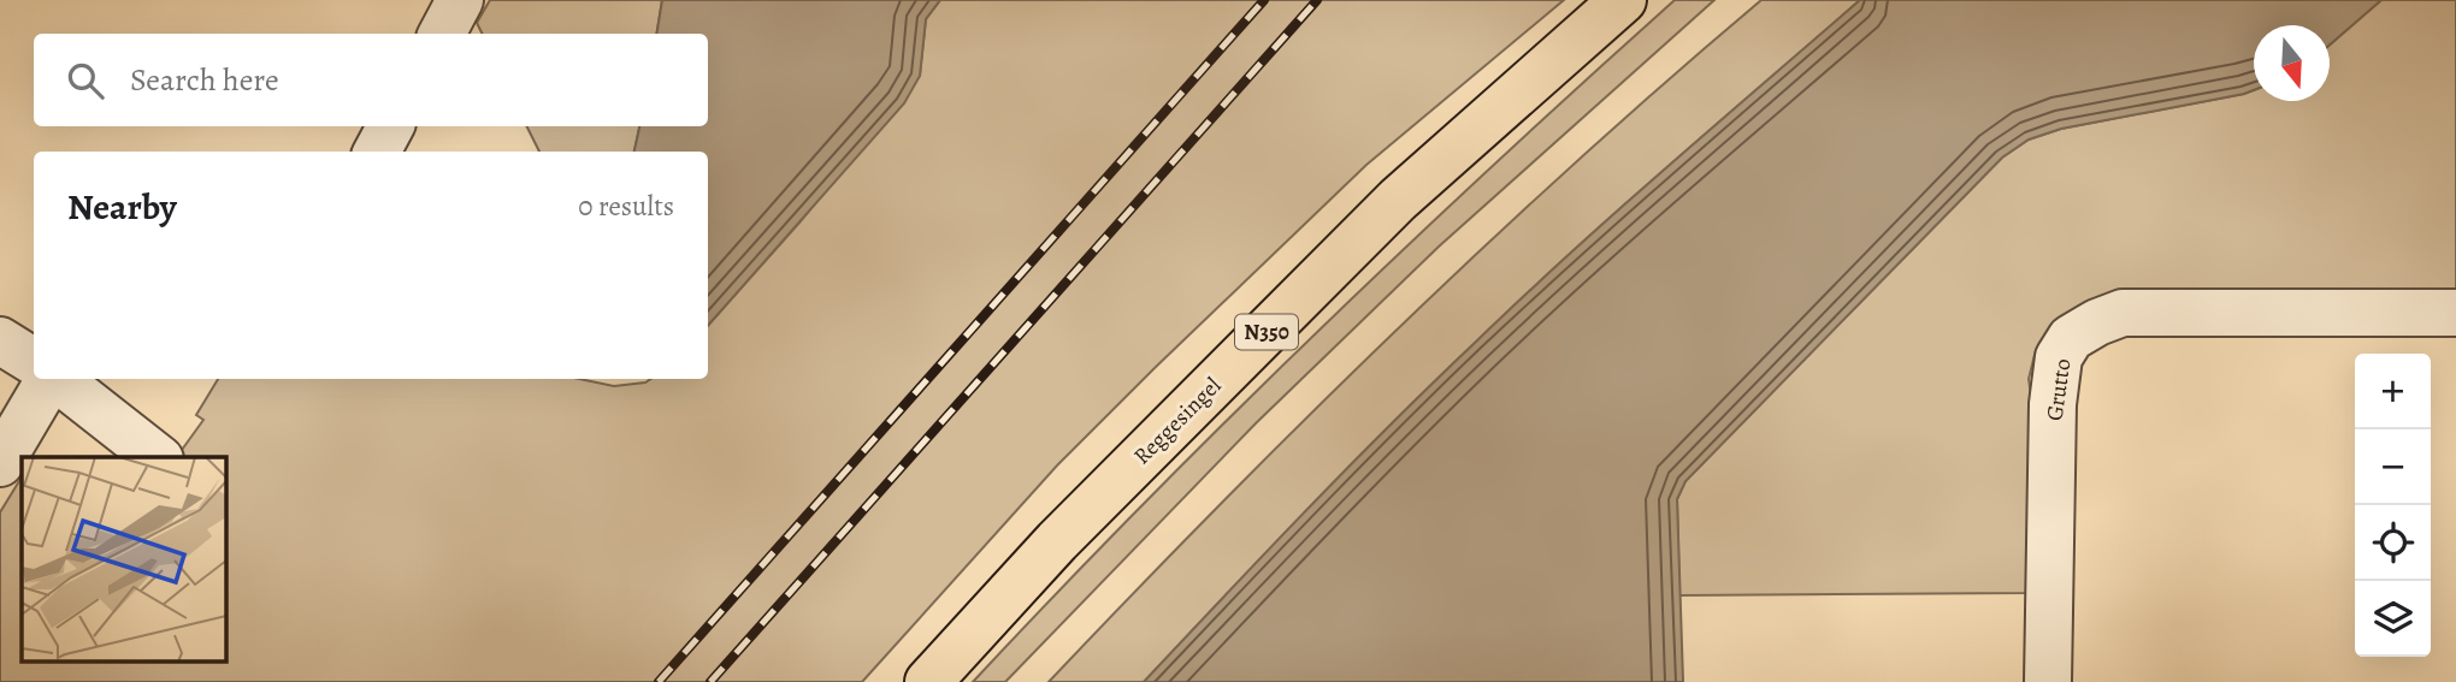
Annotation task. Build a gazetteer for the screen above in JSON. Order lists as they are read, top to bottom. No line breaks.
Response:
{"streets":{"main road":["N350","Reggesingel"],"street":["Grutto"]},"north":"bottom","page":{"search":"Search here","heading":["Nearby","0 results"],"map_buttons":["+","−"]}}
